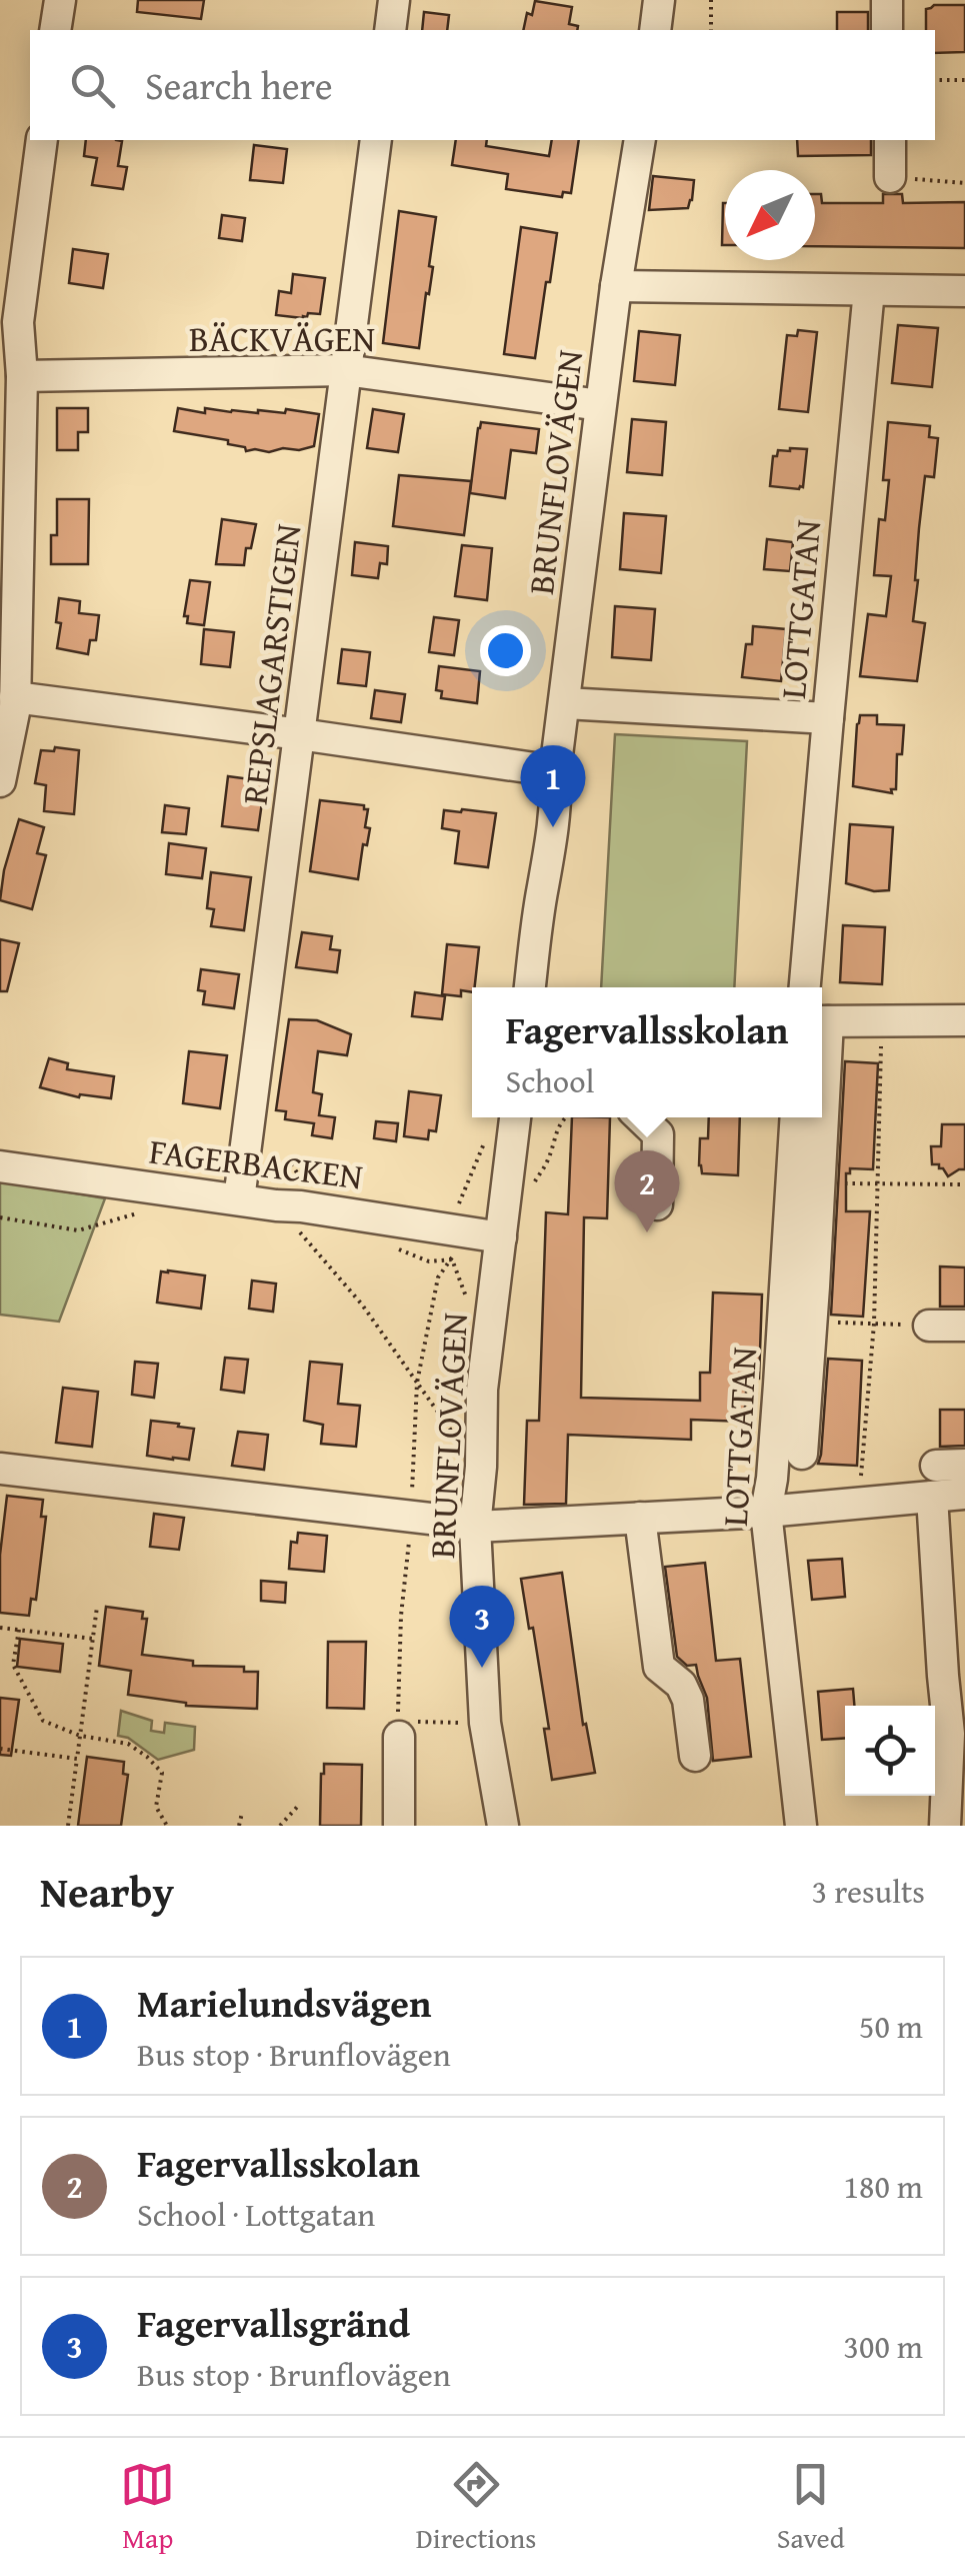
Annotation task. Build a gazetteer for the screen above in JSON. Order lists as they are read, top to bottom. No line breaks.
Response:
{"streets":{"street":["BÄCKVÄGEN","BRUNFLOVÄGEN","LOTTGATAN","REPSLAGARSTIGEN","FAGERBACKEN"]},"crossings":[["BÄCKVÄGEN","BRUNFLOVÄGEN"],["BÄCKVÄGEN","REPSLAGARSTIGEN"],["BRUNFLOVÄGEN","FAGERBACKEN"],["REPSLAGARSTIGEN","FAGERBACKEN"]],"north":"bottom left","page":{"search":"Search here","pins":["1","2","3"],"popup":["Fagervallsskolan","School"],"heading":["Nearby","3 results"],"list":[{"mark":"1","name":"Marielundsvägen","note":"Bus stop · Brunflovägen","value":"50 m"},{"mark":"2","name":"Fagervallsskolan","note":"School · Lottgatan","value":"180 m"},{"mark":"3","name":"Fagervallsgränd","note":"Bus stop · Brunflovägen","value":"300 m"}],"nav":["Map","Directions","Saved"]}}
